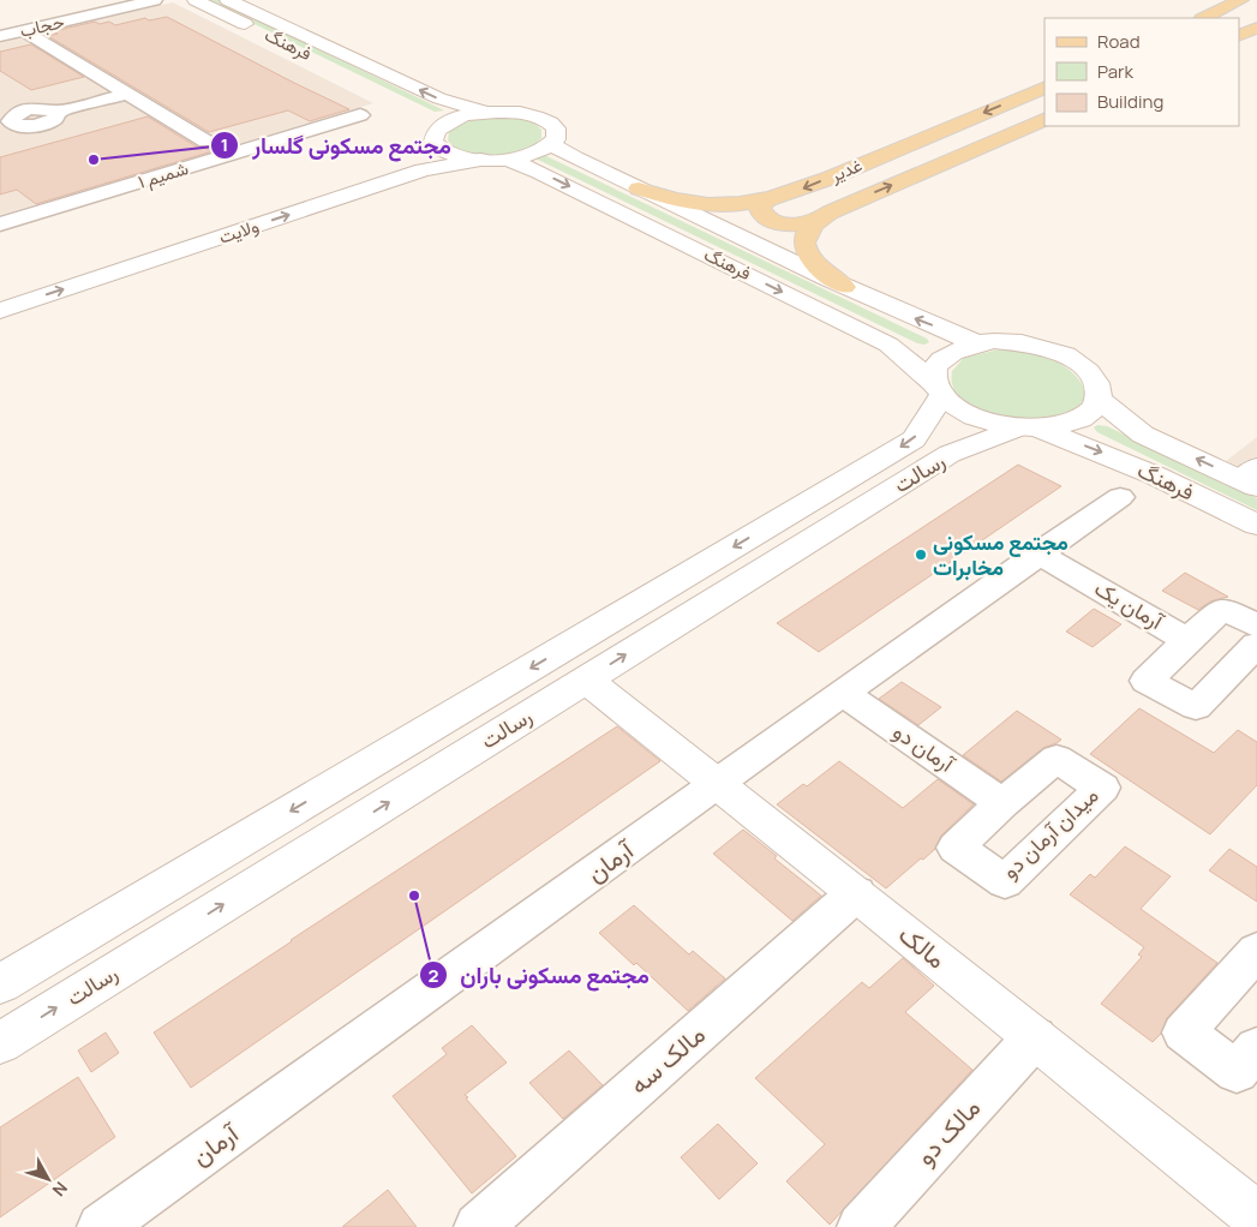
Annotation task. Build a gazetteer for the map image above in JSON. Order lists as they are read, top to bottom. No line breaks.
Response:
{"streets":{"main road":["فرهنگ","غدیر","ولایت","رسالت","مالک"],"street":["حجاب","شمیم ۱","آرمان یک","آرمان دو","آرمان","مالک سه","مالک دو"]},"crossings":[["فرهنگ","غدیر"],["فرهنگ","ولایت"],["فرهنگ","رسالت"],["رسالت","مالک"],["آرمان یک","آرمان"],["آرمان دو","آرمان"],["آرمان","مالک"],["مالک","مالک سه"],["مالک","مالک دو"]],"places":["مجتمع مسکونی گلسار","مجتمع مسکونی مخابرات","مجتمع مسکونی باران"],"legend":["Road","Park","Building"],"north":"bottom right"}
